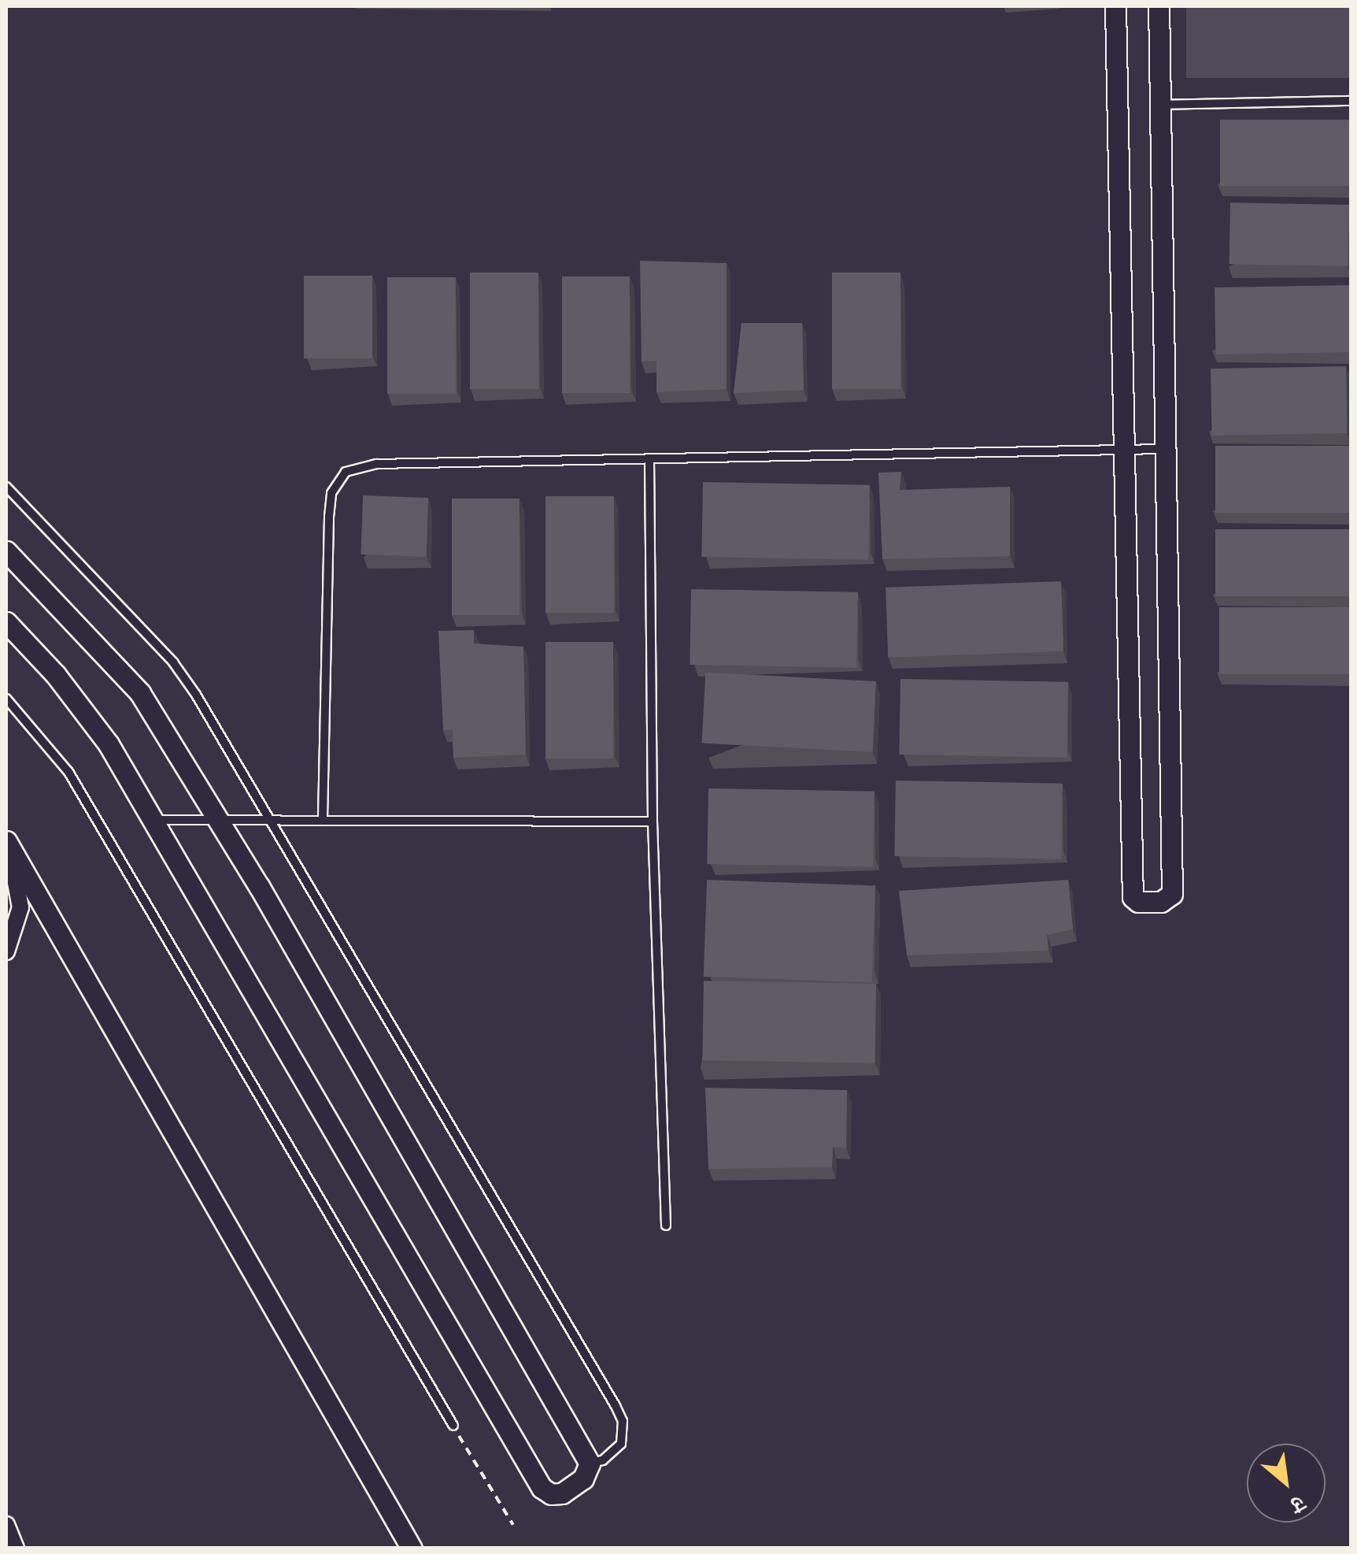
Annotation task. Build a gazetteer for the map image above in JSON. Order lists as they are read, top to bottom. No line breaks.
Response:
{"north":"bottom right"}
